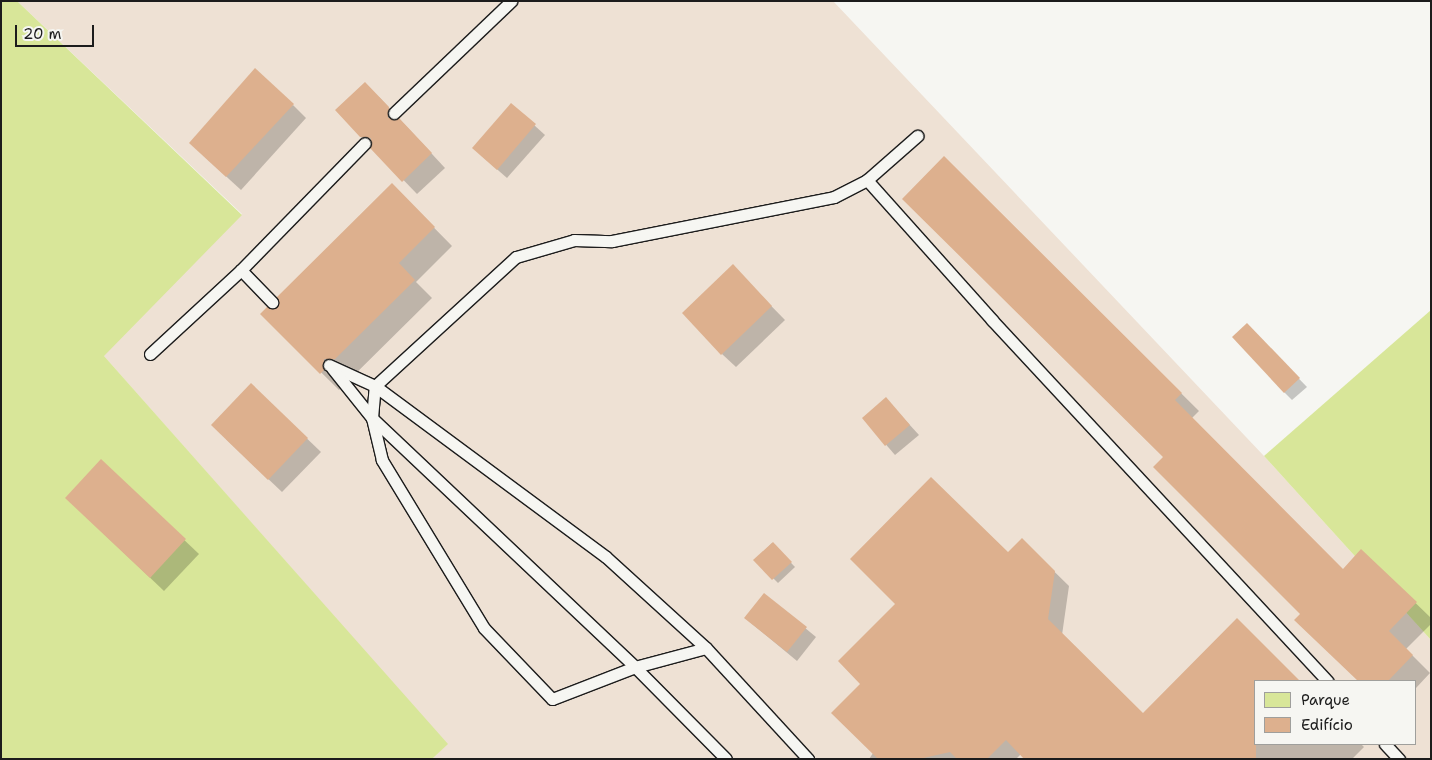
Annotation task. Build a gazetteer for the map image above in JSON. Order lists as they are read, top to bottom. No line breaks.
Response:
{"legend":["Parque","Edifício"],"scale_bar":"20 m"}
